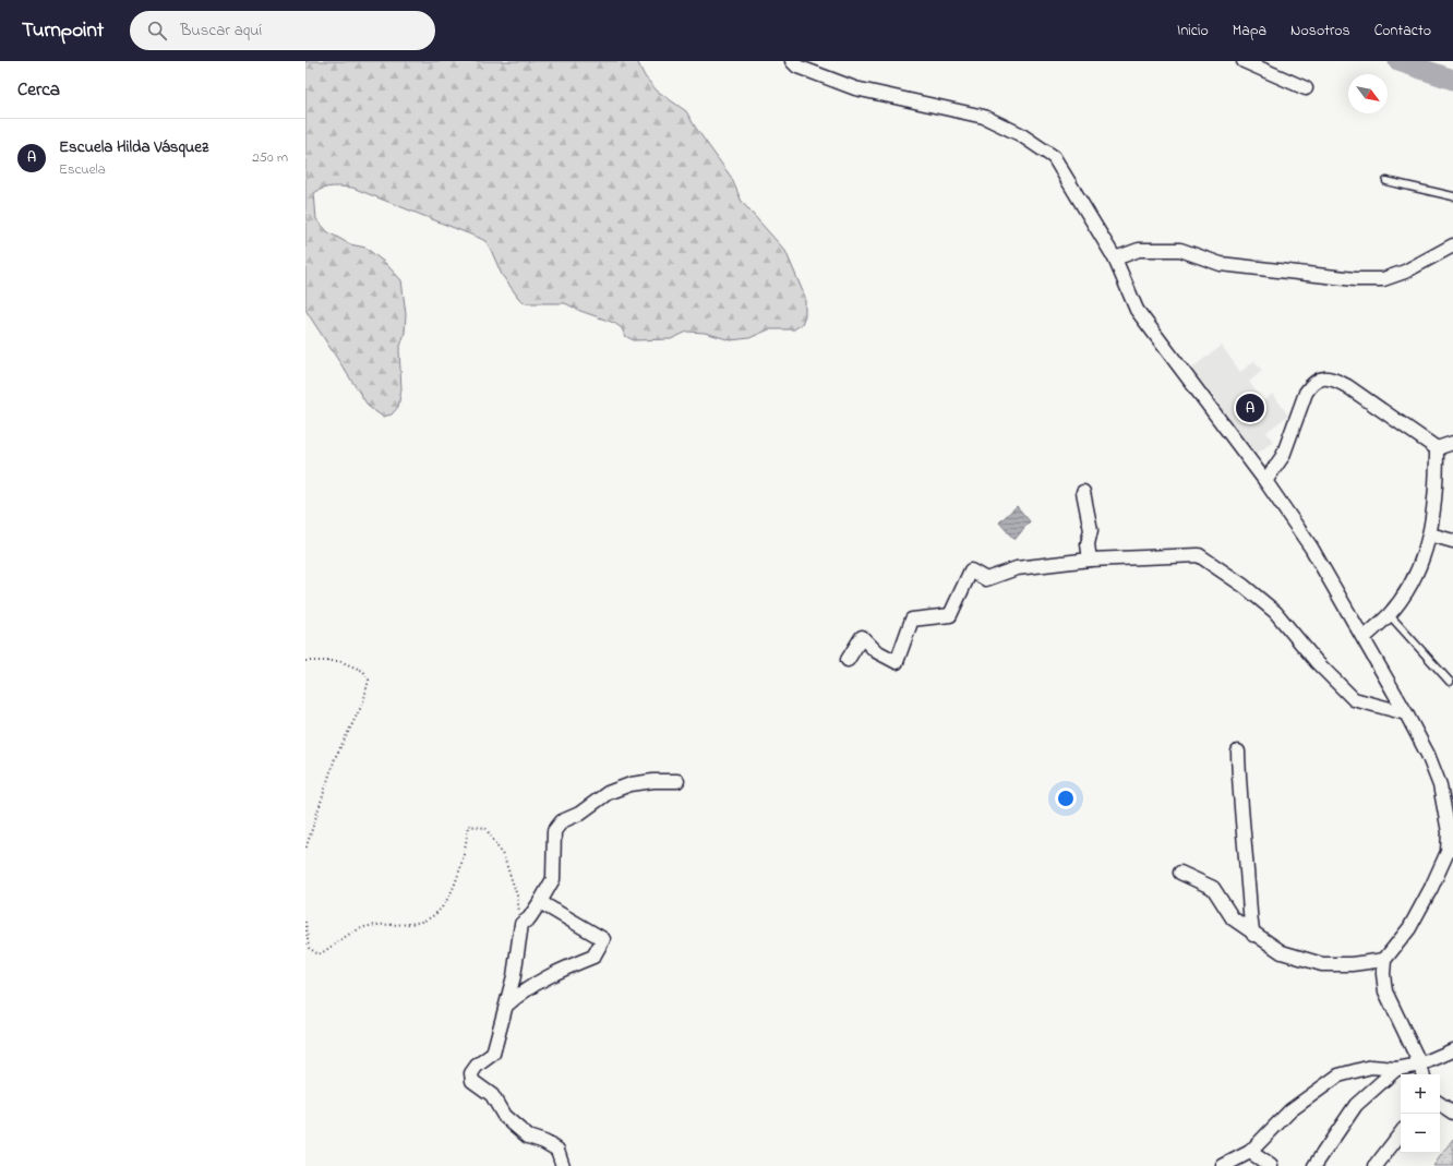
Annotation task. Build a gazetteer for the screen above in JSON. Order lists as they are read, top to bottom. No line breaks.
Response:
{"north":"bottom right","page":{"header":"Turnpoint","search":"Buscar aquí","nav":["Inicio","Mapa","Nosotros","Contacto"],"heading":"Cerca","list":[{"mark":"A","name":"Escuela Hilda Vásquez","note":"Escuela","value":"250 m"}],"pins":"A","map_buttons":["+","−"]}}
